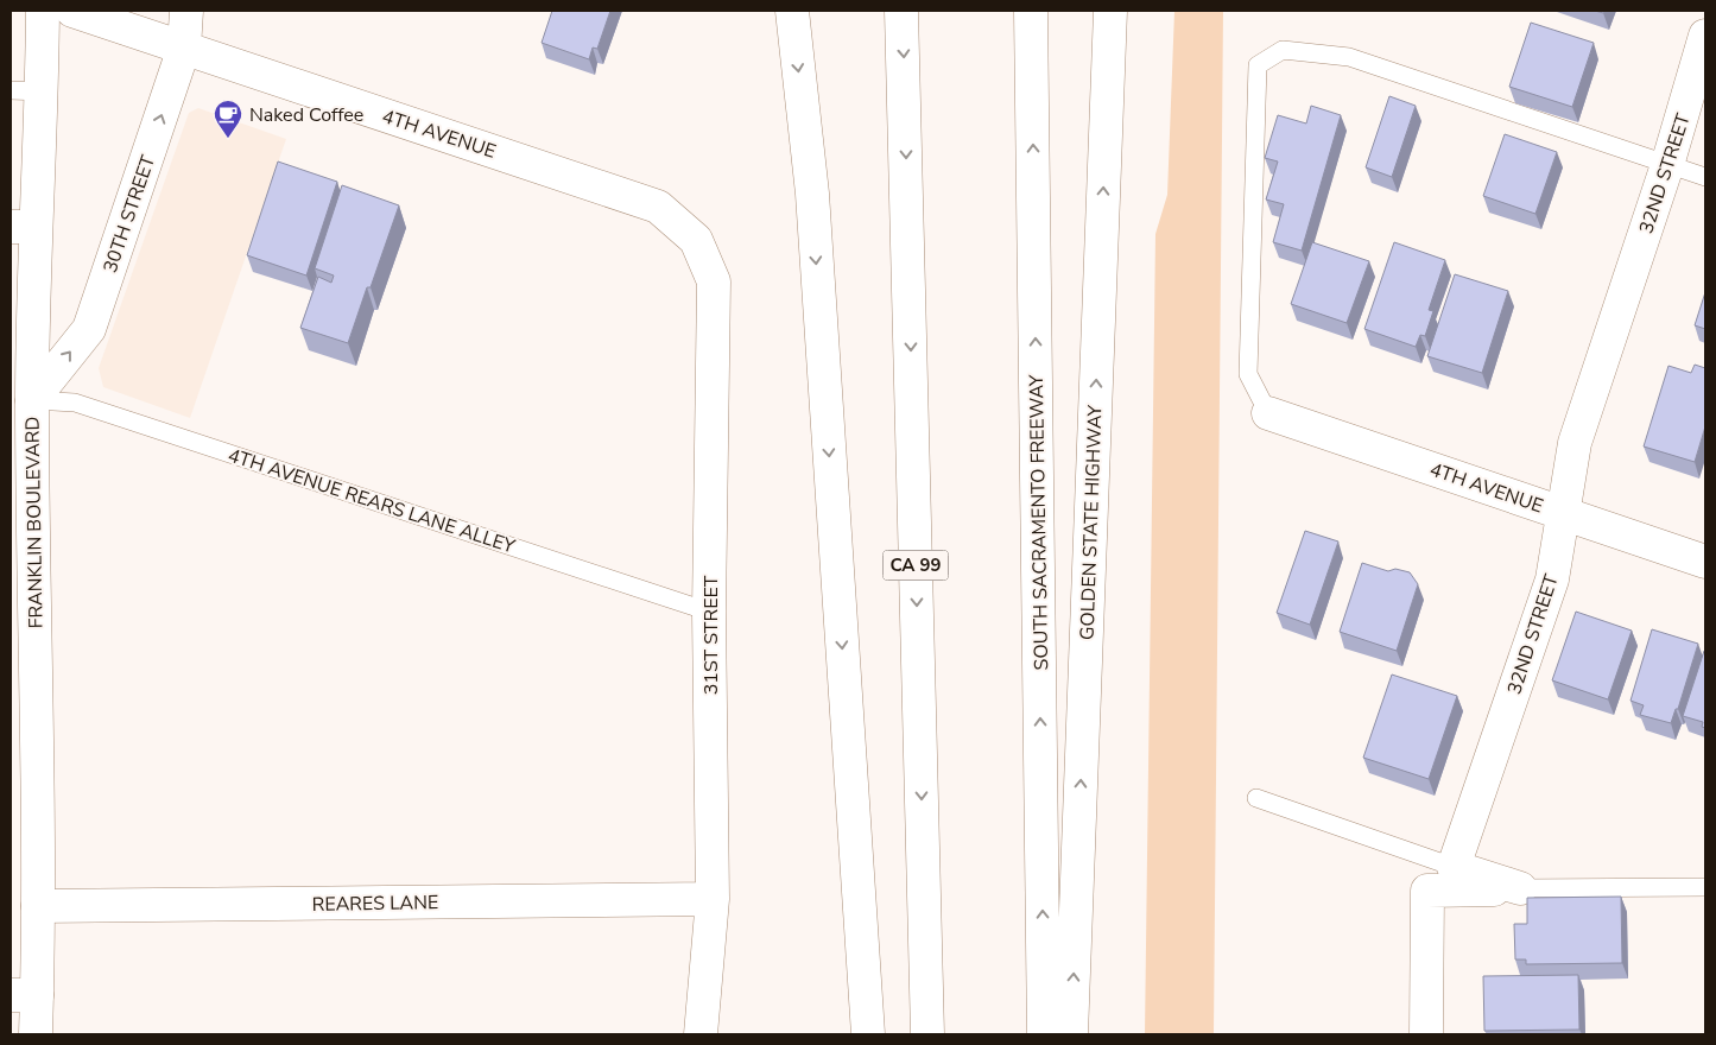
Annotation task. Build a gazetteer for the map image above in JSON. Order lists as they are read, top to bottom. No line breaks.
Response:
{"streets":{"main road":["4TH AVENUE","32ND STREET","30TH STREET","FRANKLIN BOULEVARD","SOUTH SACRAMENTO FREEWAY","GOLDEN STATE HIGHWAY","CA 99","31ST STREET","REARES LANE"],"lane":["4TH AVENUE REARS LANE ALLEY"]},"crossings":[["4TH AVENUE","32ND STREET"],["4TH AVENUE","30TH STREET"],["4TH AVENUE","31ST STREET"],["30TH STREET","4TH AVENUE REARS LANE ALLEY"],["30TH STREET","FRANKLIN BOULEVARD"],["4TH AVENUE REARS LANE ALLEY","FRANKLIN BOULEVARD"],["4TH AVENUE REARS LANE ALLEY","31ST STREET"],["FRANKLIN BOULEVARD","REARES LANE"],["31ST STREET","REARES LANE"]],"one_way":["30TH STREET"],"places":{"cafe":["Naked Coffee"]}}
